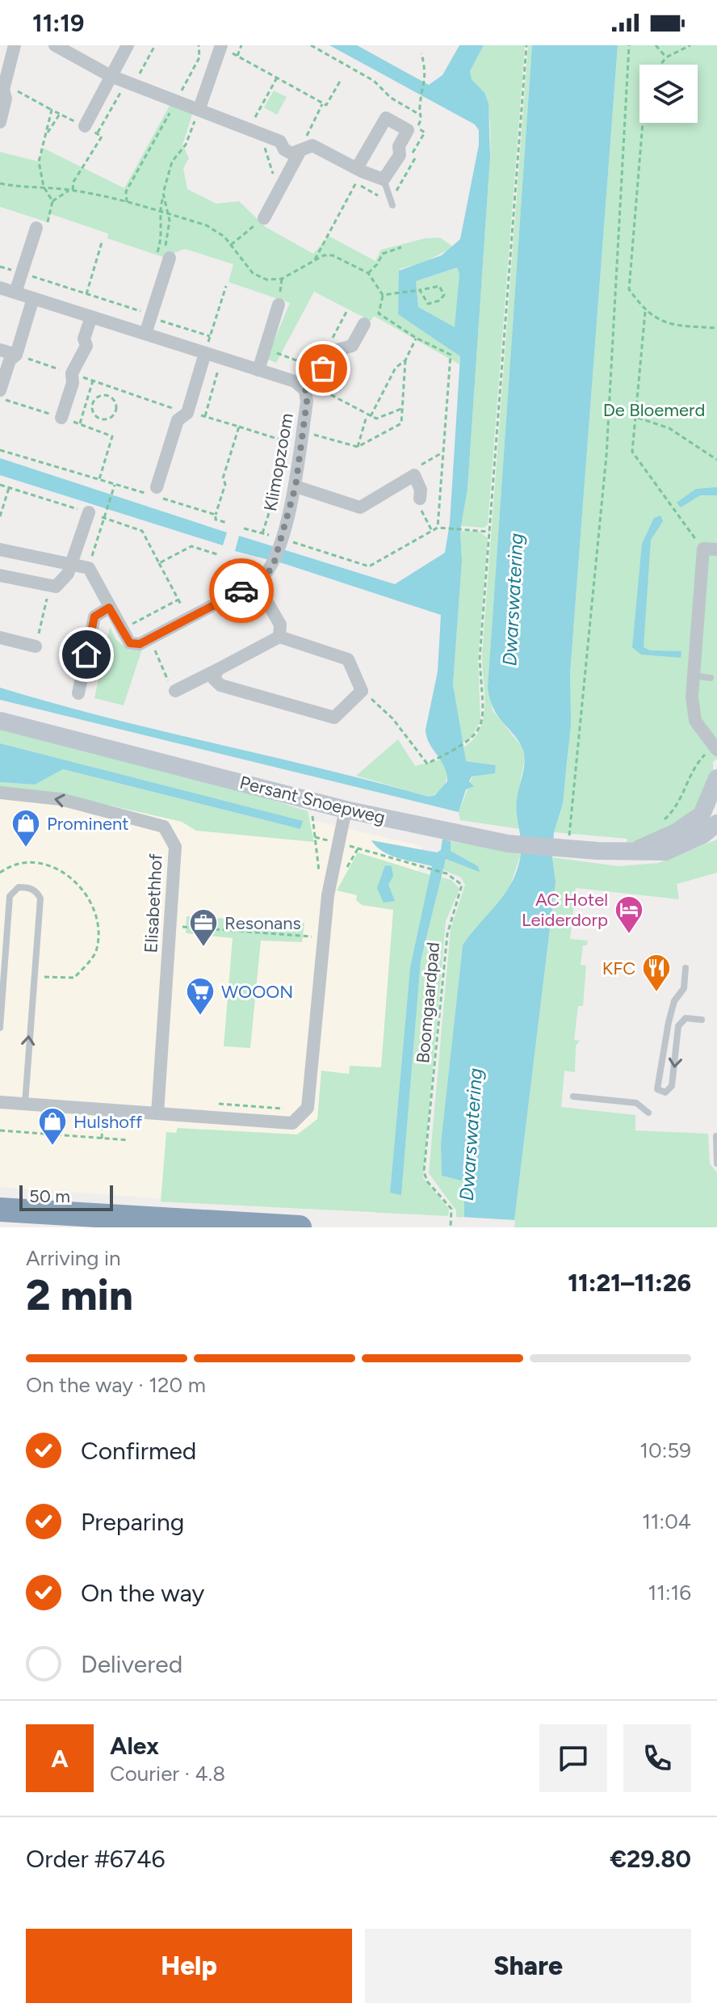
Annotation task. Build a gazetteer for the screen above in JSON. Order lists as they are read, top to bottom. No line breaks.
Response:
{"streets":{"main road":["Persant Snoepweg"],"street":["Klimopzoom","Elisabethhof"],"path":["Boomgaardpad"]},"one_way":["Elisabethhof"],"water":["Dwarswatering"],"parks":["De Bloemerd"],"places":{"shop":["Prominent","Hulshoff"],"hotel":["AC Hotel Leiderdorp"],"office":["Resonans"],"restaurant":["KFC"],"supermarket":["WOOON"]},"scale_bar":"50 m","page":{"status":"11:19","scale":"50 m","heading":["2 min","Arriving in","11:21–11:26"],"panel":["Alex","Courier · 4.8","Order #6746","€29.80"],"bar":"On the way · 120 m","list":[["Confirmed","10:59"],["Preparing","11:04"],["On the way","11:16"],"Delivered"],"round":"A","buttons":["Help","Share"]}}
